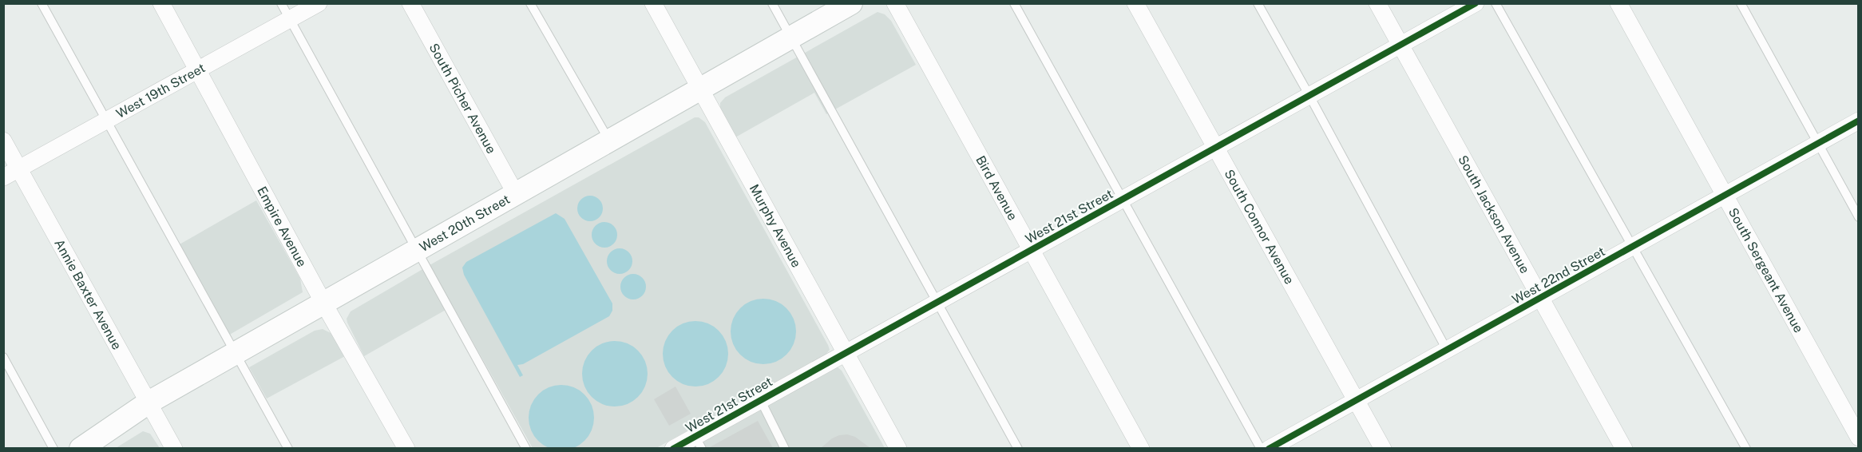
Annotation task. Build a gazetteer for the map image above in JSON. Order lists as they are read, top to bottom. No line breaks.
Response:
{"streets":{"main road":["West 20th Street"],"street":["West 19th Street","South Picher Avenue","Bird Avenue","South Jackson Avenue","West 21st Street","Murphy Avenue","South Connor Avenue","Empire Avenue","South Sergeant Avenue","West 22nd Street","Annie Baxter Avenue"]},"crossings":[["West 19th Street","Empire Avenue"],["West 19th Street","Annie Baxter Avenue"],["South Picher Avenue","West 20th Street"],["Bird Avenue","West 21st Street"],["South Jackson Avenue","West 21st Street"],["South Jackson Avenue","West 22nd Street"],["West 21st Street","Murphy Avenue"],["West 21st Street","South Connor Avenue"],["West 20th Street","Murphy Avenue"],["West 20th Street","Empire Avenue"],["West 20th Street","Annie Baxter Avenue"],["South Connor Avenue","West 22nd Street"],["South Sergeant Avenue","West 22nd Street"]]}
